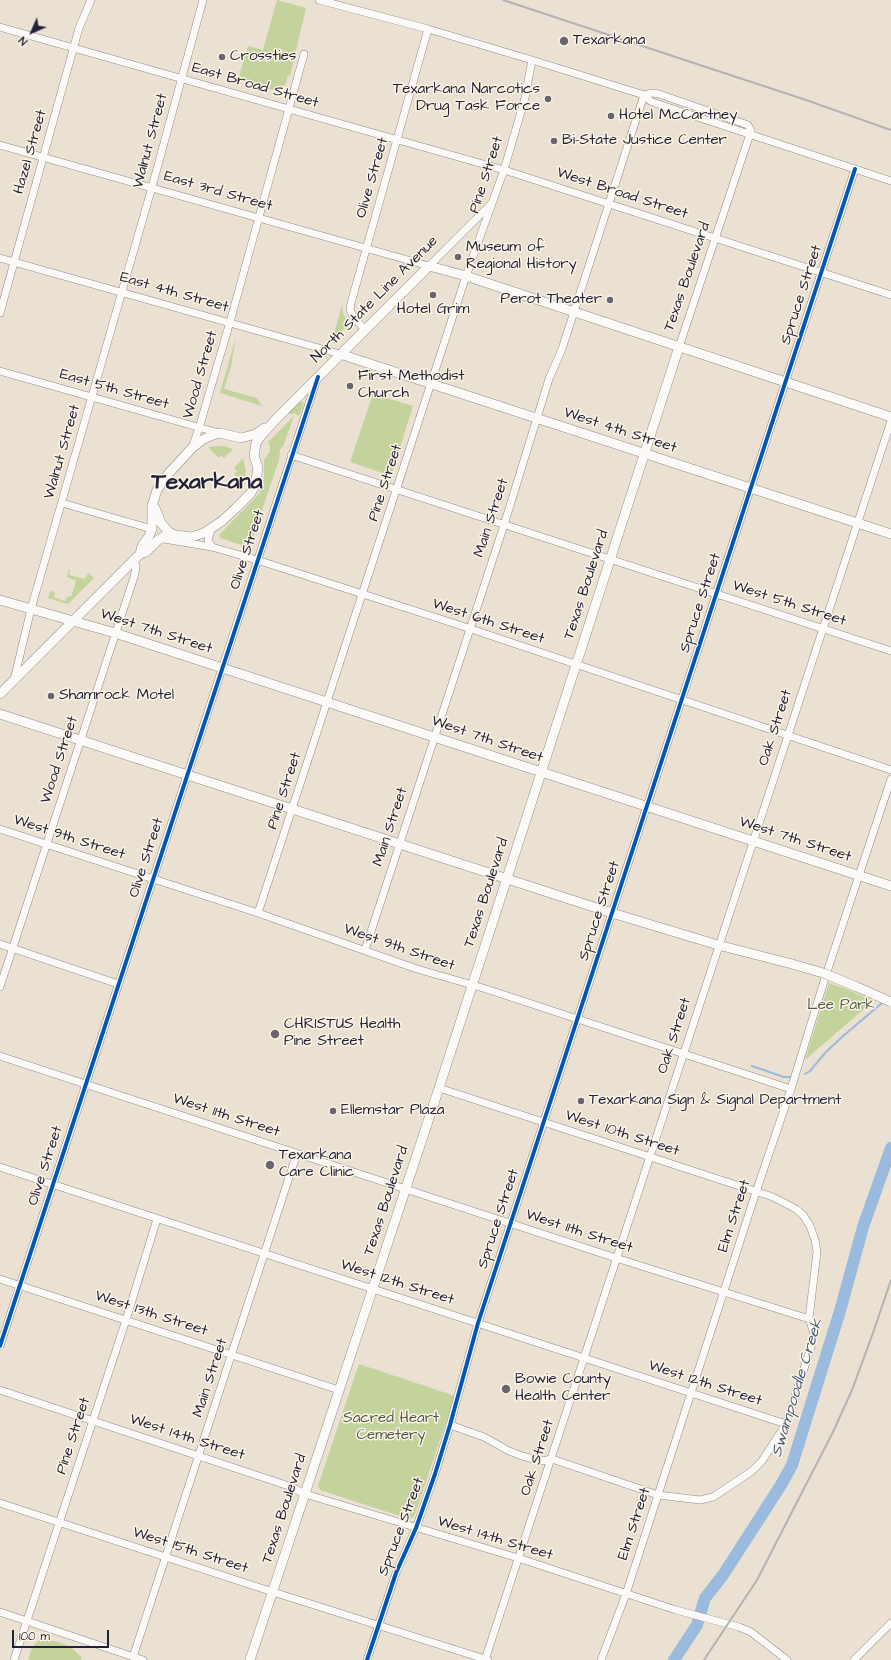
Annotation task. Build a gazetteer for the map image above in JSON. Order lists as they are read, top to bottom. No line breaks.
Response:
{"streets":{"main road":["Texas Boulevard","North State Line Avenue","West 4th Street","West 7th Street"],"street":["East Broad Street","Walnut Street","Hazel Street","Pine Street","Olive Street","East 3rd Street","West Broad Street","East 4th Street","Spruce Street","Wood Street","East 5th Street","Main Street","West 5th Street","West 6th Street","Oak Street","West 9th Street","West 11th Street","West 10th Street","Elm Street","West 12th Street","West 13th Street","West 14th Street","West 15th Street"]},"crossings":[["East Broad Street","Walnut Street"],["East Broad Street","Hazel Street"],["East Broad Street","Pine Street"],["East Broad Street","Olive Street"],["East Broad Street","West Broad Street"],["East Broad Street","Wood Street"],["Walnut Street","East 3rd Street"],["Walnut Street","East 4th Street"],["Walnut Street","North State Line Avenue"],["Walnut Street","East 5th Street"],["Walnut Street","West 7th Street"],["Hazel Street","East 3rd Street"],["Hazel Street","East 4th Street"],["Pine Street","West Broad Street"],["Pine Street","North State Line Avenue"],["Pine Street","West 4th Street"],["Pine Street","West 5th Street"],["Pine Street","West 6th Street"],["Pine Street","West 7th Street"],["Pine Street","West 9th Street"],["Pine Street","West 12th Street"],["Pine Street","West 13th Street"],["Pine Street","West 14th Street"],["Pine Street","West 15th Street"],["Olive Street","East 3rd Street"],["Olive Street","North State Line Avenue"],["Olive Street","West 5th Street"],["Olive Street","West 6th Street"],["Olive Street","West 7th Street"],["Olive Street","West 9th Street"],["Olive Street","West 11th Street"],["Olive Street","West 12th Street"],["Olive Street","West 13th Street"],["East 3rd Street","North State Line Avenue"],["East 3rd Street","Wood Street"],["West Broad Street","Texas Boulevard"],["West Broad Street","Spruce Street"],["West Broad Street","Main Street"],["Texas Boulevard","West 4th Street"],["Texas Boulevard","West 5th Street"],["Texas Boulevard","West 6th Street"],["Texas Boulevard","West 7th Street"],["Texas Boulevard","West 9th Street"],["Texas Boulevard","West 11th Street"],["Texas Boulevard","West 10th Street"],["Texas Boulevard","West 12th Street"],["Texas Boulevard","West 13th Street"],["Texas Boulevard","West 14th Street"],["Texas Boulevard","West 15th Street"],["East 4th Street","North State Line Avenue"],["East 4th Street","Wood Street"],["East 4th Street","West 4th Street"],["Spruce Street","West 4th Street"],["Spruce Street","West 5th Street"],["Spruce Street","West 6th Street"],["Spruce Street","West 7th Street"],["Spruce Street","West 9th Street"],["Spruce Street","West 11th Street"],["Spruce Street","West 10th Street"],["Spruce Street","West 12th Street"],["Spruce Street","West 14th Street"],["Spruce Street","West 15th Street"],["North State Line Avenue","Wood Street"],["North State Line Avenue","East 5th Street"],["North State Line Avenue","West 4th Street"],["North State Line Avenue","West 6th Street"],["North State Line Avenue","West 7th Street"],["Wood Street","East 5th Street"],["Wood Street","West 7th Street"],["Wood Street","West 9th Street"],["West 4th Street","Main Street"],["West 4th Street","Oak Street"],["Main Street","West 5th Street"],["Main Street","West 6th Street"],["Main Street","West 7th Street"],["Main Street","West 9th Street"],["Main Street","West 11th Street"],["Main Street","West 12th Street"],["Main Street","West 13th Street"],["Main Street","West 14th Street"],["Main Street","West 15th Street"],["West 5th Street","Oak Street"],["West 6th Street","Oak Street"],["West 7th Street","Oak Street"],["West 7th Street","Elm Street"],["Oak Street","West 9th Street"],["Oak Street","West 11th Street"],["Oak Street","West 10th Street"],["Oak Street","West 12th Street"],["Oak Street","West 14th Street"],["Oak Street","West 15th Street"],["West 9th Street","Elm Street"],["West 11th Street","West 10th Street"],["West 11th Street","Elm Street"],["West 10th Street","Elm Street"],["Elm Street","West 12th Street"],["Elm Street","West 14th Street"]],"districts":["Texarkana"],"water":["Swampoodle Creek"],"parks":["Lee Park","Sacred Heart Cemetery"],"places":["Texarkana","Crossties","Texarkana Narcotics Drug Task Force","Hotel McCartney","Bi-State Justice Center","Museum of Regional History","Hotel Grim","Perot Theater","First Methodist Church","Shamrock Motel","CHRISTUS Health Pine Street","Texarkana Sign & Signal Department","Ellemstar Plaza","Texarkana Care Clinic","Bowie County Health Center"],"scale_bar":"100 m","north":"bottom left"}
